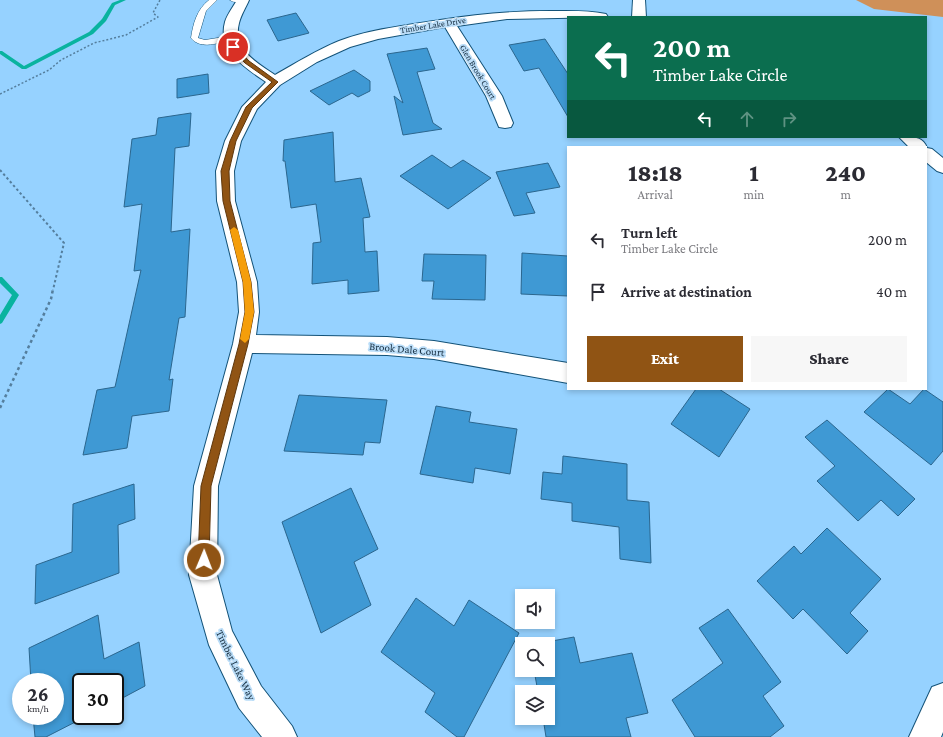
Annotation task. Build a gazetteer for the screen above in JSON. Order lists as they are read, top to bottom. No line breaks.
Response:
{"streets":{"street":["Timber Lake Drive","Glen Brook Court","Brook Dale Court","Timber Lake Way"]},"crossings":[["Timber Lake Drive","Glen Brook Court"],["Timber Lake Drive","Timber Lake Way"],["Brook Dale Court","Timber Lake Way"]],"page":{"turn":["200 m","Timber Lake Circle"],"eta":["18:18","Arrival","1","min","240","m"],"list":[{"name":"Turn left","note":"Timber Lake Circle","value":"200 m"},{"name":"Arrive at destination","value":"40 m"}],"buttons":["Exit","Share"],"speed":"26 km/h","limit":"30"}}
